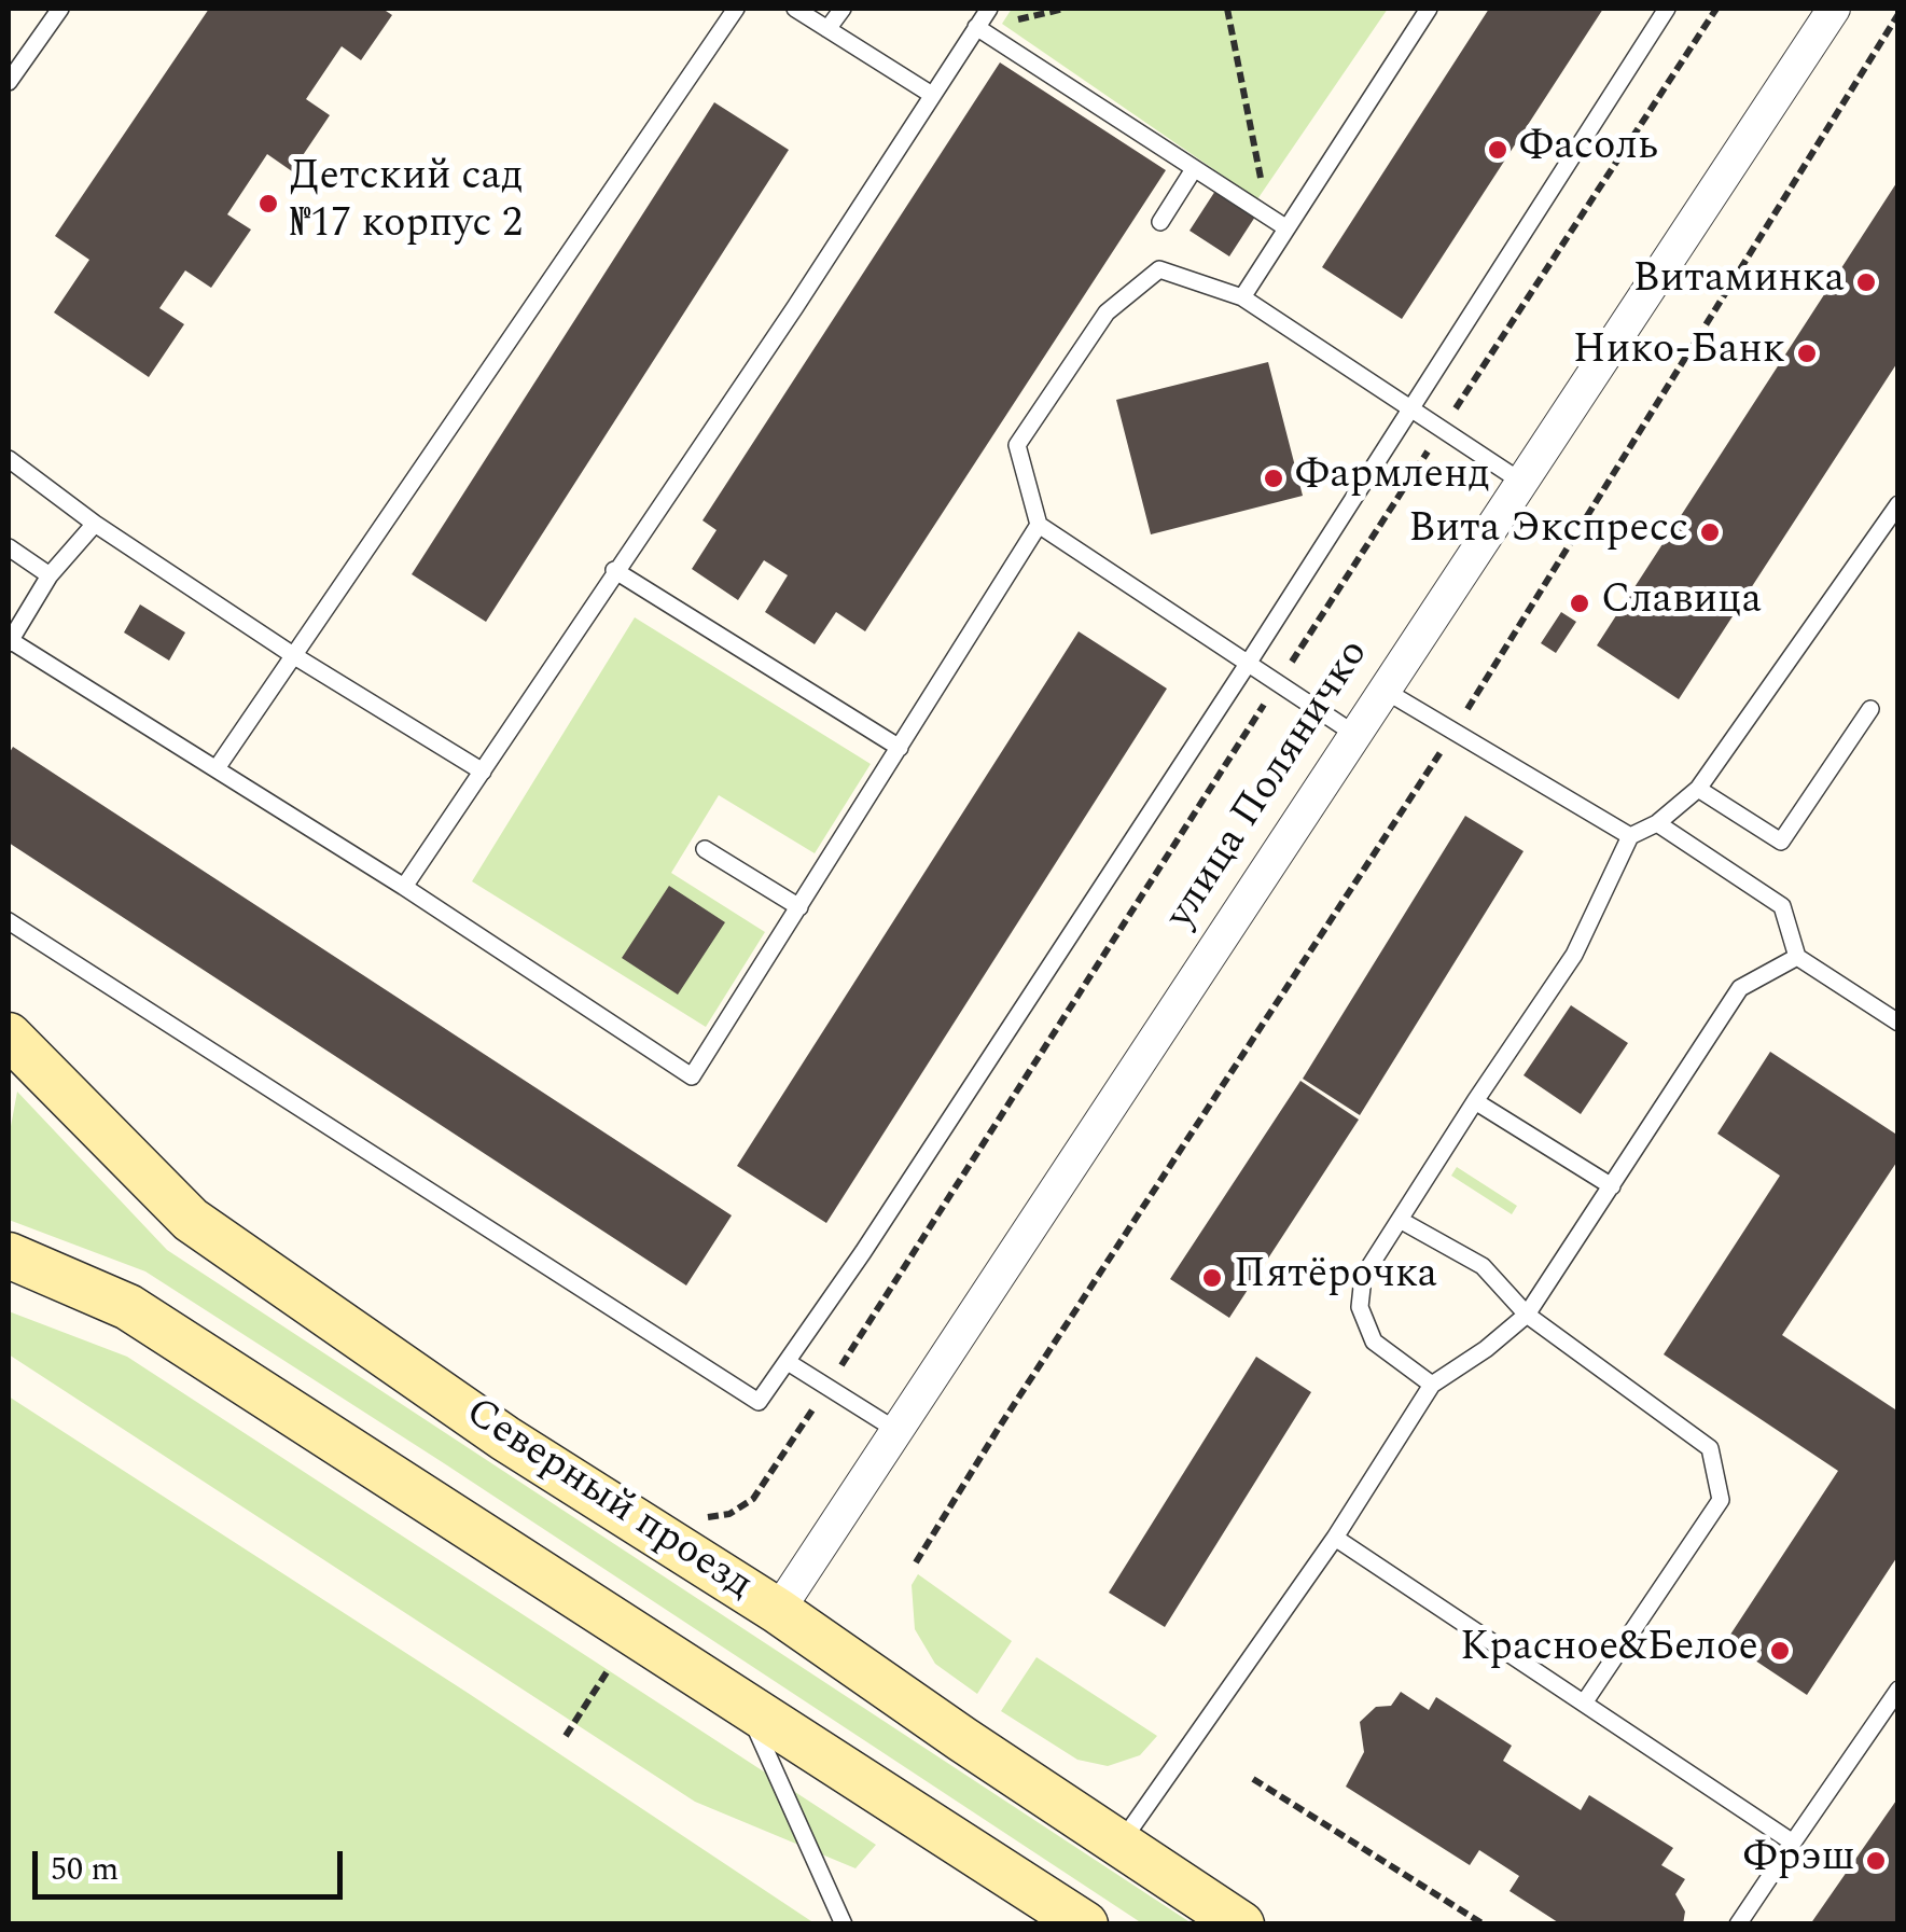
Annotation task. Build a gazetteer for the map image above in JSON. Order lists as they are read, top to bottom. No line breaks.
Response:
{"streets":{"main road":["Северный проезд"],"street":["улица Поляничко"]},"crossings":[["улица Поляничко","Северный проезд"]],"places":["Фасоль","Детский сад №17 корпус 2","Витаминка","Нико-Банк","Фармленд","Вита Экспресс","Славица","Пятёрочка","Красное&Белое","Фрэш"],"scale_bar":"50 m"}
